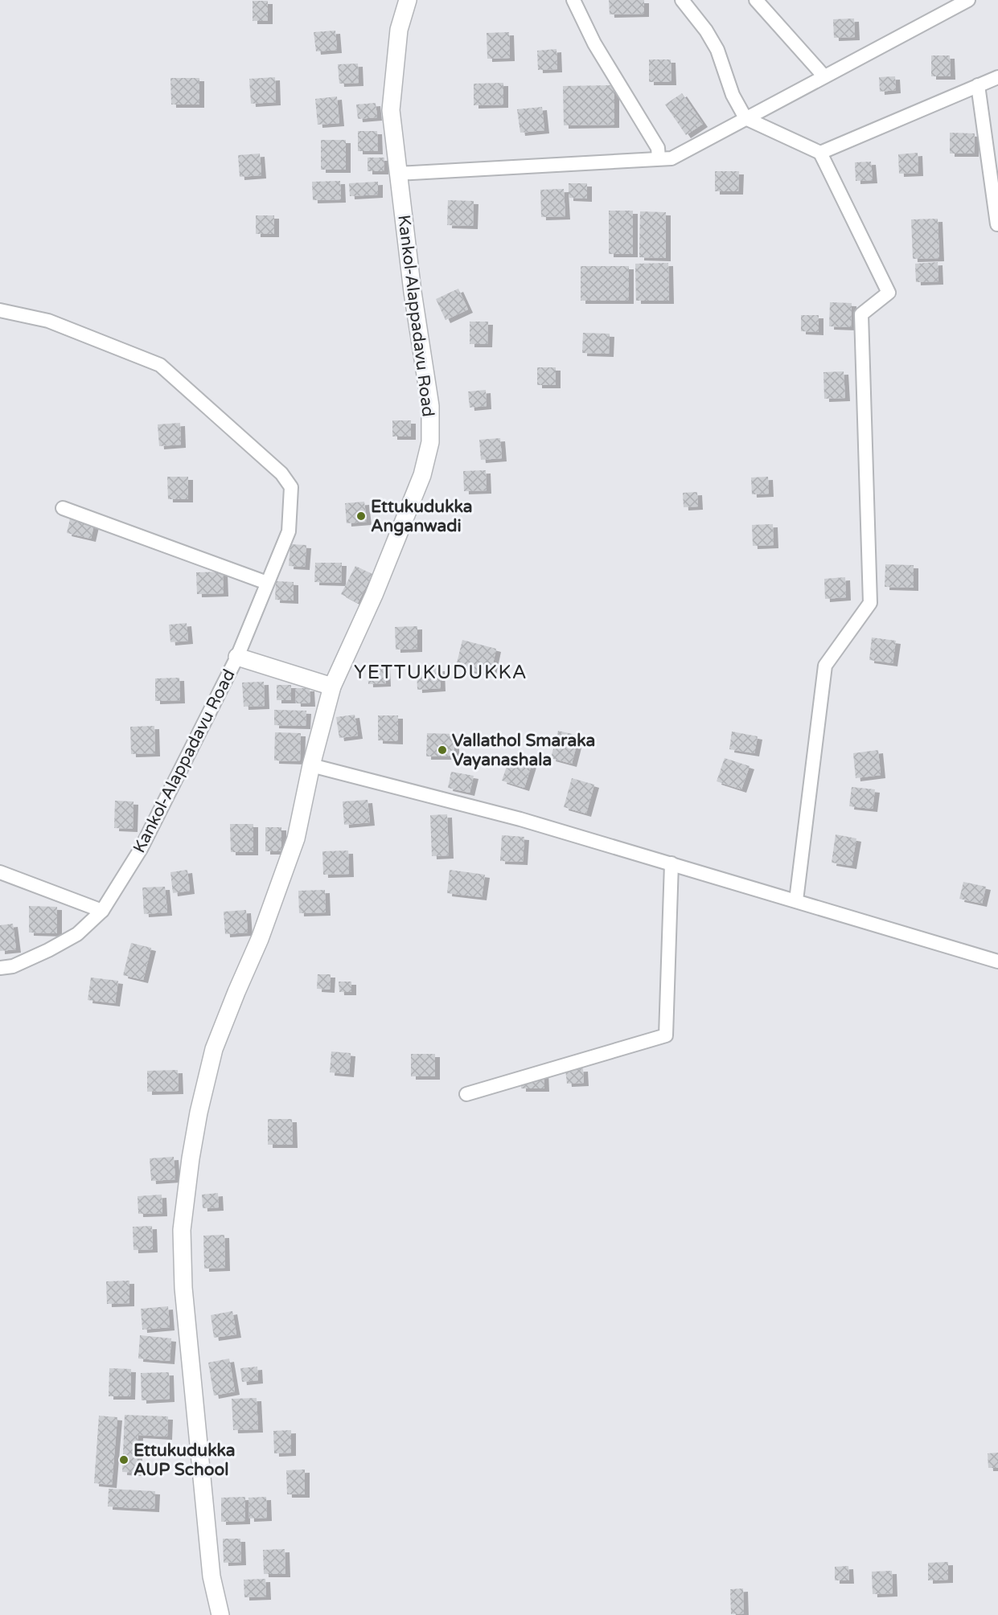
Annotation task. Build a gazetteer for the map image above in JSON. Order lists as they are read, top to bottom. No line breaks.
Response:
{"streets":{"main road":["Kankol-Alappadavu Road"]},"districts":["YETTUKUDUKKA"],"places":["Ettukudukka Anganwadi","Vallathol Smaraka Vayanashala","Ettukudukka AUP School"]}
